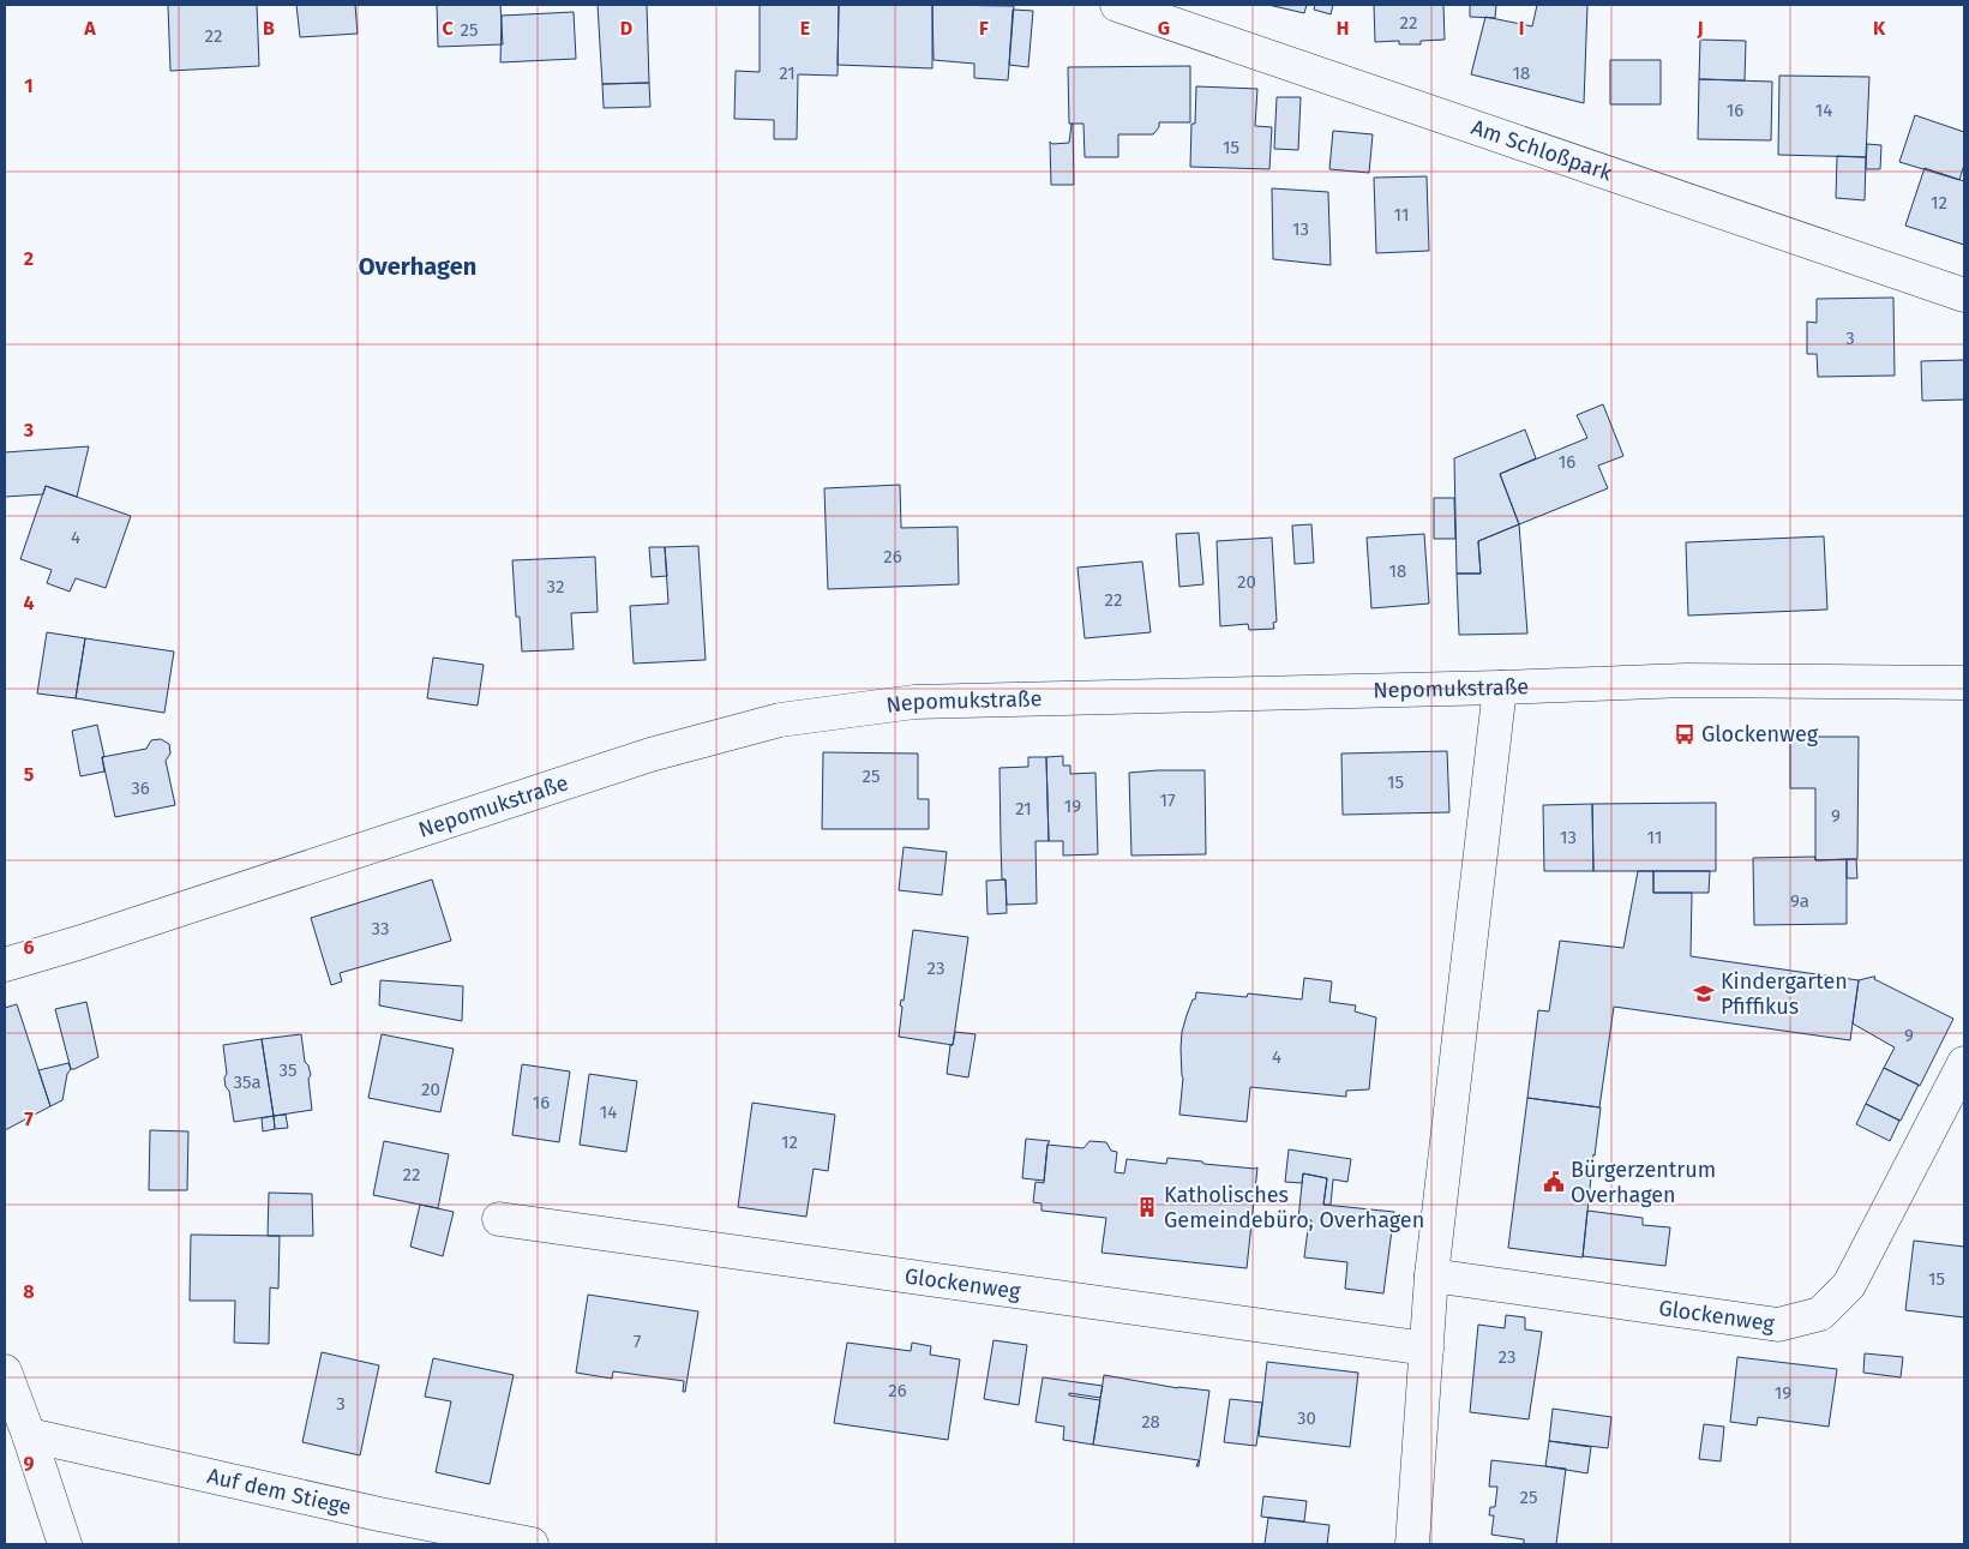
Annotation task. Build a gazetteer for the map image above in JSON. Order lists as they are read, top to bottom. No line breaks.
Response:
{"streets":{"street":["Am Schloßpark","Nepomukstraße","Glockenweg","Auf dem Stiege"]},"districts":["Overhagen"],"places":{"bus stop":["Glockenweg"],"school or university":["Kindergarten Pfiffikus"],"public building":["Bürgerzentrum Overhagen"],"building":["Katholisches Gemeindebüro, Overhagen"]},"house_numbers":["22","25","22","21","18","16","14","15","12","11","13","3","16","4","26","18","20","32","22","25","15","36","17","19","21","9","13","11","9a","33","23","9","4","35","35a","20","16","14","12","22","15","7","23","26","19","3","30","28","25"],"grid":{"columns":["A","B","C","D","E","F","G","H","I","J","K"],"rows":["1","2","3","4","5","6","7","8","9"]}}
